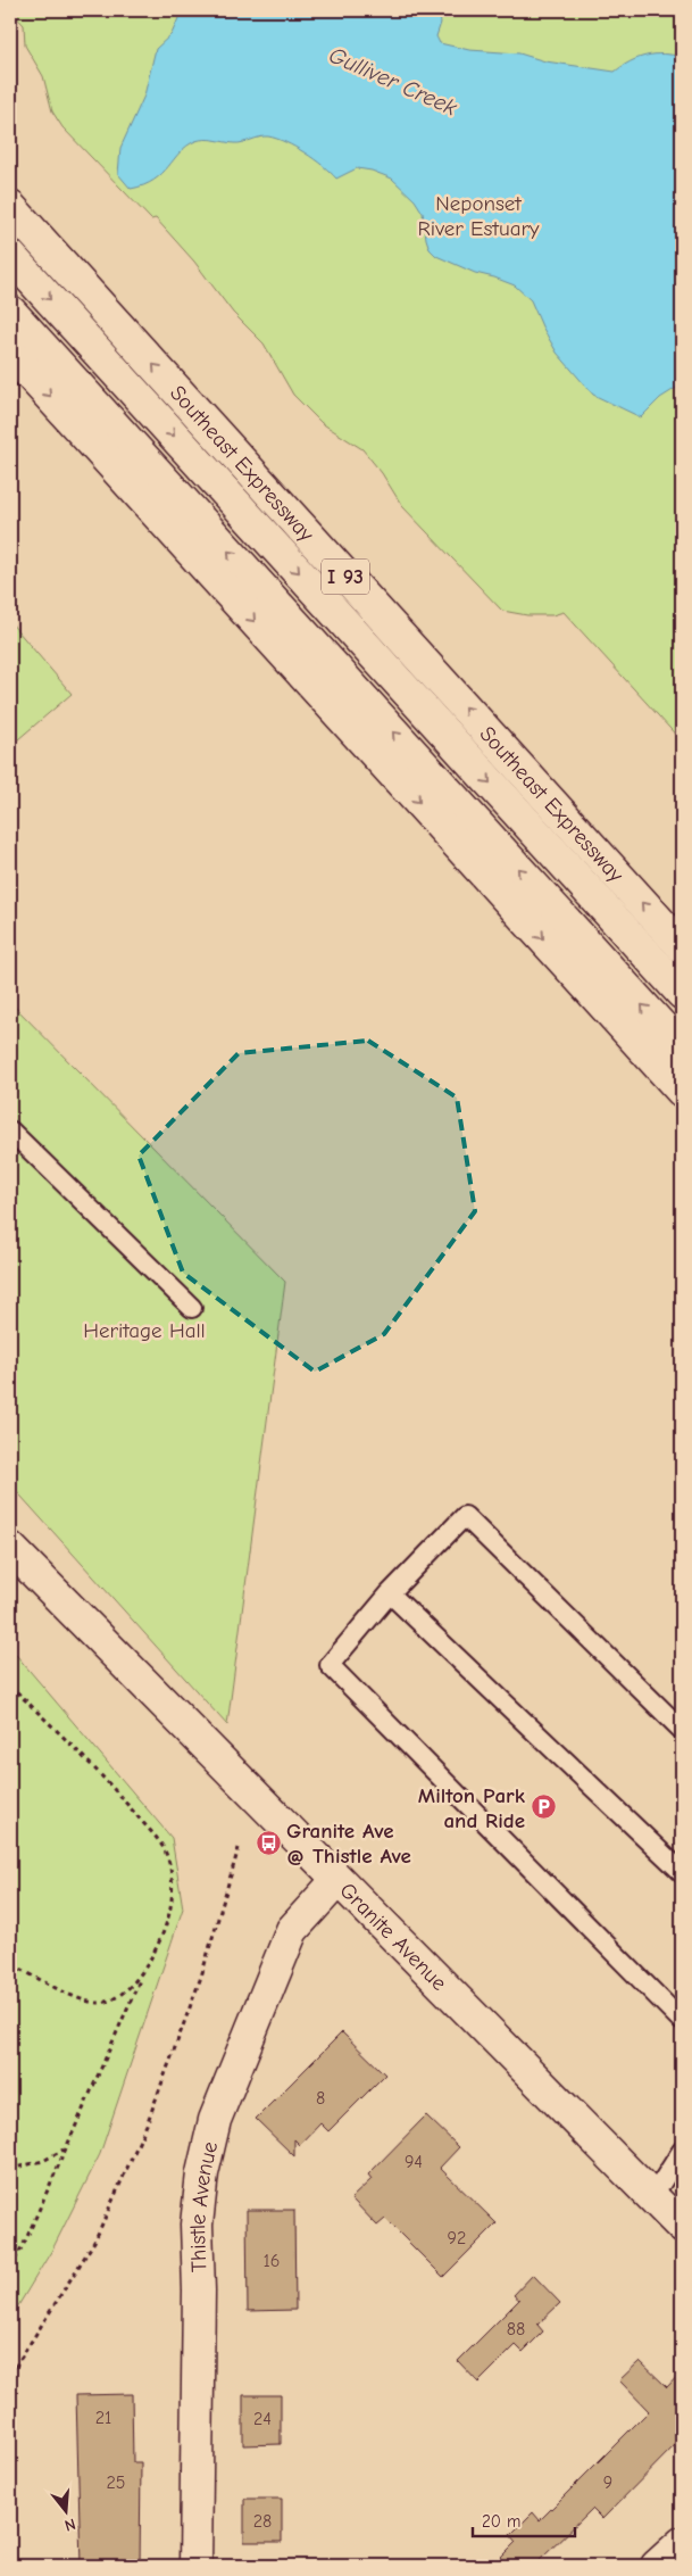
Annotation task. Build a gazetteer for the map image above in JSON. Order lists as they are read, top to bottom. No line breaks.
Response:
{"streets":{"main road":["Southeast Expressway","I 93","Granite Avenue","Thistle Avenue"]},"crossings":[["Granite Avenue","Thistle Avenue"]],"water":["Gulliver Creek"],"parks":["Neponset River Estuary","Heritage Hall"],"places":{"parking":["Milton Park and Ride"],"bus stop":["Granite Ave @ Thistle Ave"]},"house_numbers":["8","94","92","16","88","21","24","25","9","28"],"scale_bar":"20 m","north":"bottom"}
